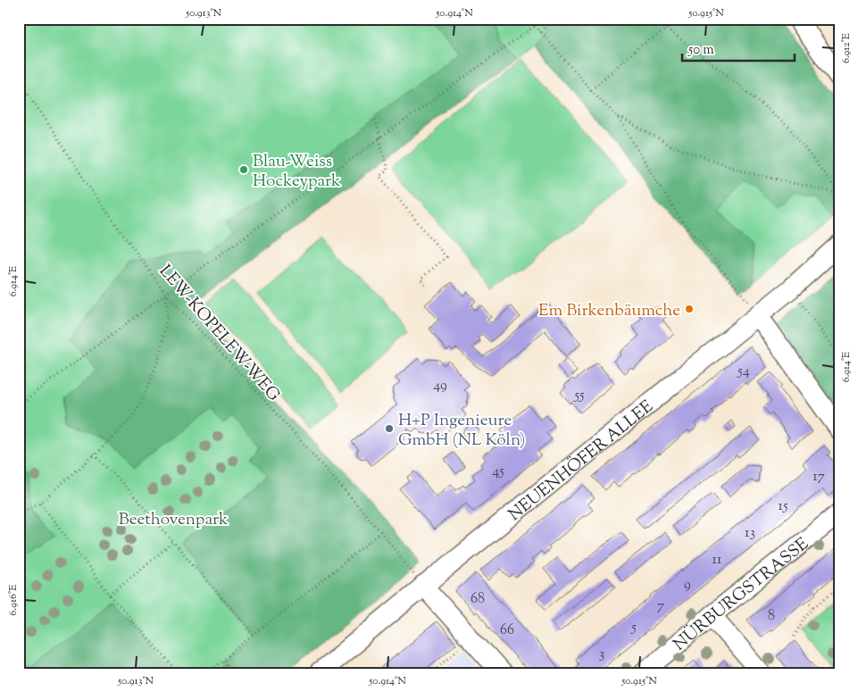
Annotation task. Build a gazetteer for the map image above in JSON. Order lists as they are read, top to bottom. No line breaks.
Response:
{"streets":{"street":["NEUENHÖFER ALLEE","NÜRBURGSTRASSE"],"path":["LEW-KOPELEW-WEG"]},"crossings":[["LEW-KOPELEW-WEG","NEUENHÖFER ALLEE"]],"parks":["Beethovenpark"],"places":["Blau-Weiss Hockeypark","Em Birkenbäumche","H+P Ingenieure GmbH (NL Köln)"],"house_numbers":["54","49","55","45","17","15","13","11","9","68","7","8","5","66","3"],"scale_bar":"50 m","coordinates":["50.913°N","50.914°N","50.915°N","6.912°E","6.914°E","6.916°E"]}
